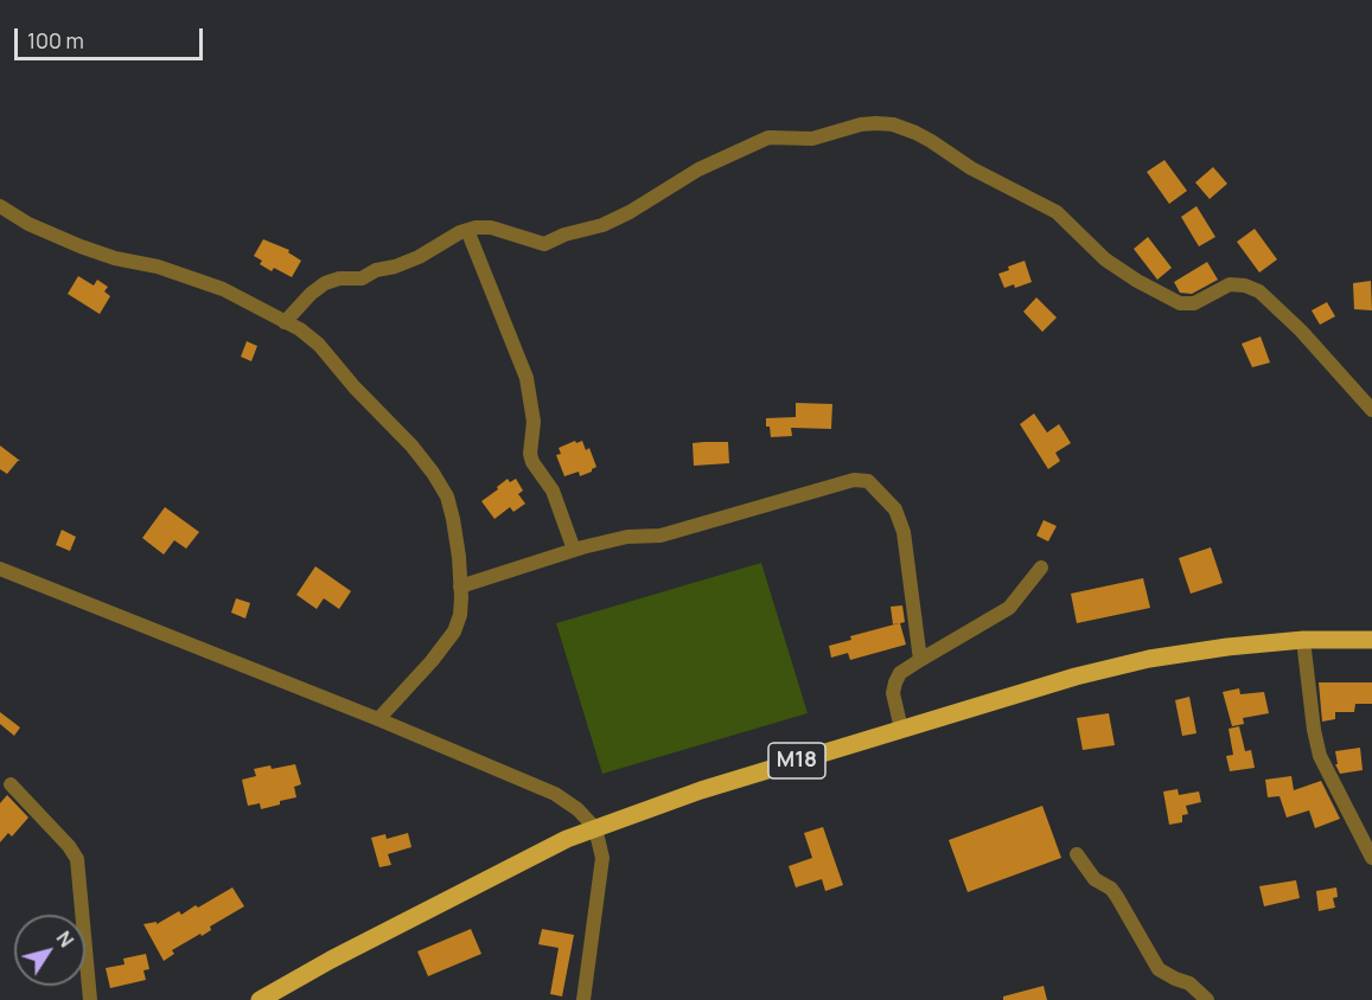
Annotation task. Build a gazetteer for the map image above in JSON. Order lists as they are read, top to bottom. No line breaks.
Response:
{"streets":{"main road":["M18"]},"scale_bar":"100 m","north":"top right"}
